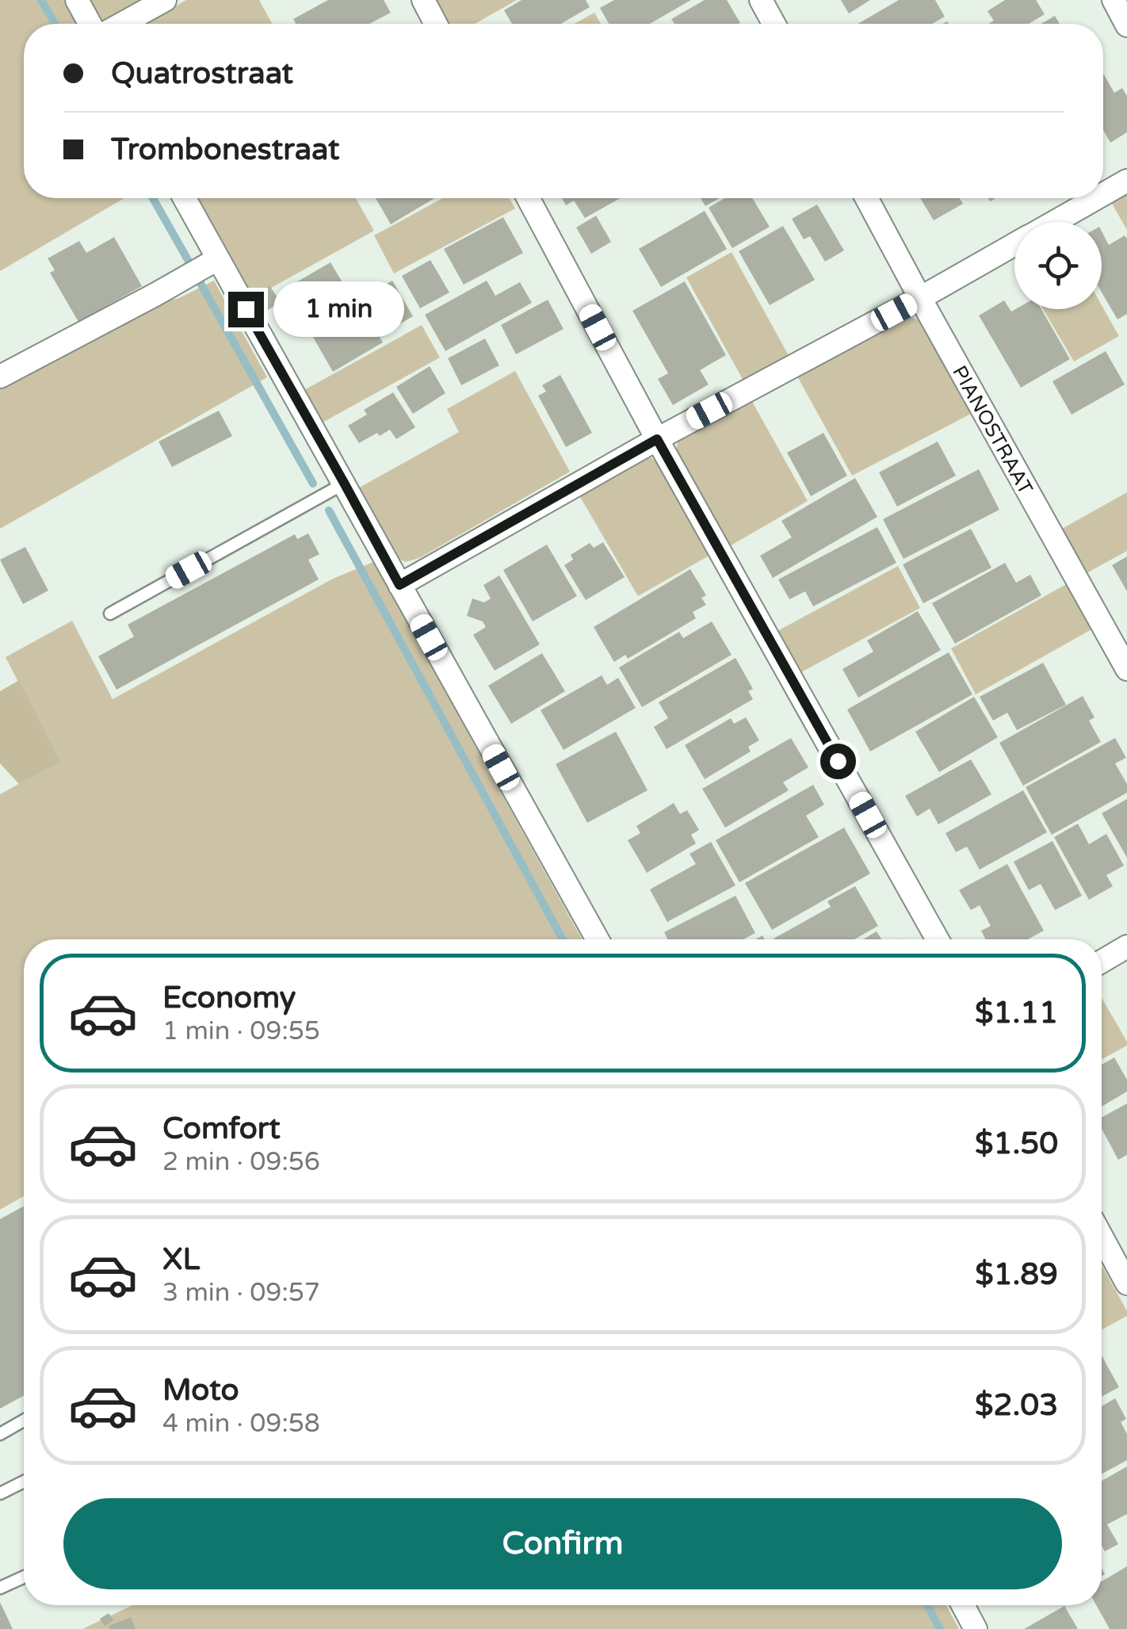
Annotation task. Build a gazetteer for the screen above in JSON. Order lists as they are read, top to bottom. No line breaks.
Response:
{"streets":{"street":["PIANOSTRAAT"]},"page":{"banner":["Quatrostraat","Trombonestraat"],"bubble":"1 min","list":[{"name":"Economy","note":"1 min · 09:55","value":"$1.11"},{"name":"Comfort","note":"2 min · 09:56","value":"$1.50"},{"name":"XL","note":"3 min · 09:57","value":"$1.89"},{"name":"Moto","note":"4 min · 09:58","value":"$2.03"}],"buttons":"Confirm"}}
